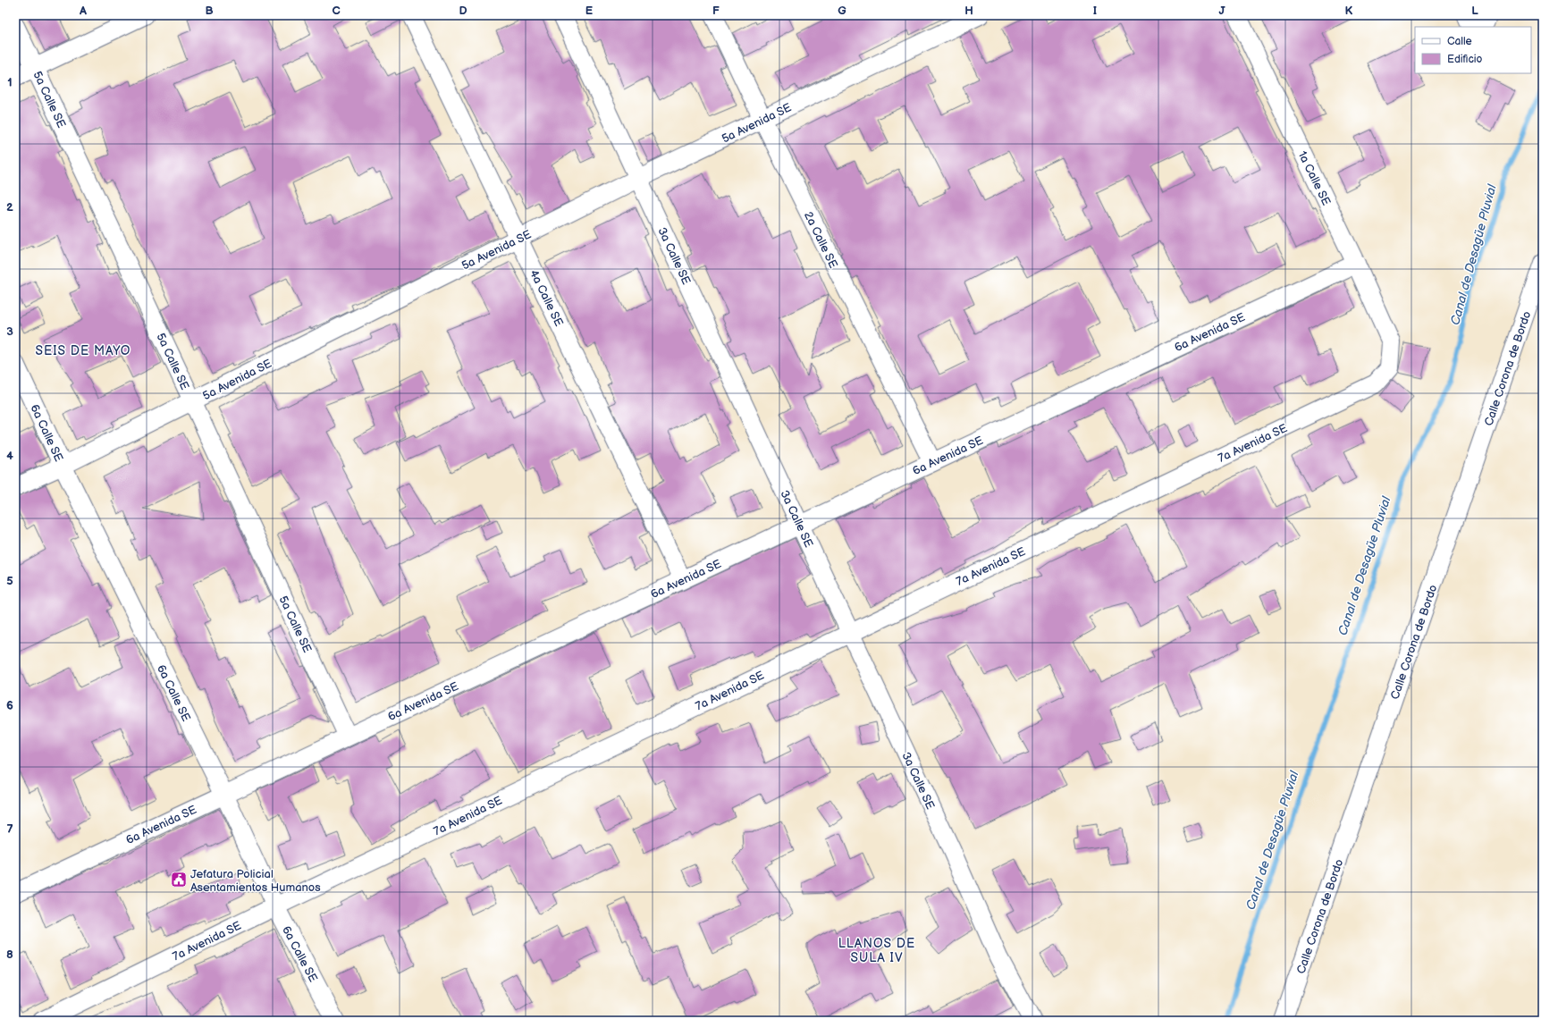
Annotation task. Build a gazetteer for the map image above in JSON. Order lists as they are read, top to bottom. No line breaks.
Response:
{"streets":{"street":["5a Calle SE","5a Avenida SE","1a Calle SE","2a Calle SE","3a Calle SE","4a Calle SE","6a Avenida SE","Calle Corona de Bordo","6a Calle SE","7a Avenida SE"]},"crossings":[["5a Calle SE","5a Avenida SE"],["5a Calle SE","6a Avenida SE"],["5a Avenida SE","2a Calle SE"],["5a Avenida SE","3a Calle SE"],["5a Avenida SE","4a Calle SE"],["5a Avenida SE","6a Calle SE"],["1a Calle SE","6a Avenida SE"],["1a Calle SE","7a Avenida SE"],["2a Calle SE","6a Avenida SE"],["3a Calle SE","6a Avenida SE"],["3a Calle SE","7a Avenida SE"],["4a Calle SE","6a Avenida SE"],["6a Avenida SE","6a Calle SE"],["6a Calle SE","7a Avenida SE"]],"districts":["SEIS DE MAYO","LLANOS DE SULA IV"],"water":["Canal de Desagüe Pluvial"],"places":{"public building":["Jefatura Policial Asentamientos Humanos"]},"legend":["Calle","Edificio"],"grid":{"columns":["A","B","C","D","E","F","G","H","I","J","K","L"],"rows":["1","2","3","4","5","6","7","8"]}}
